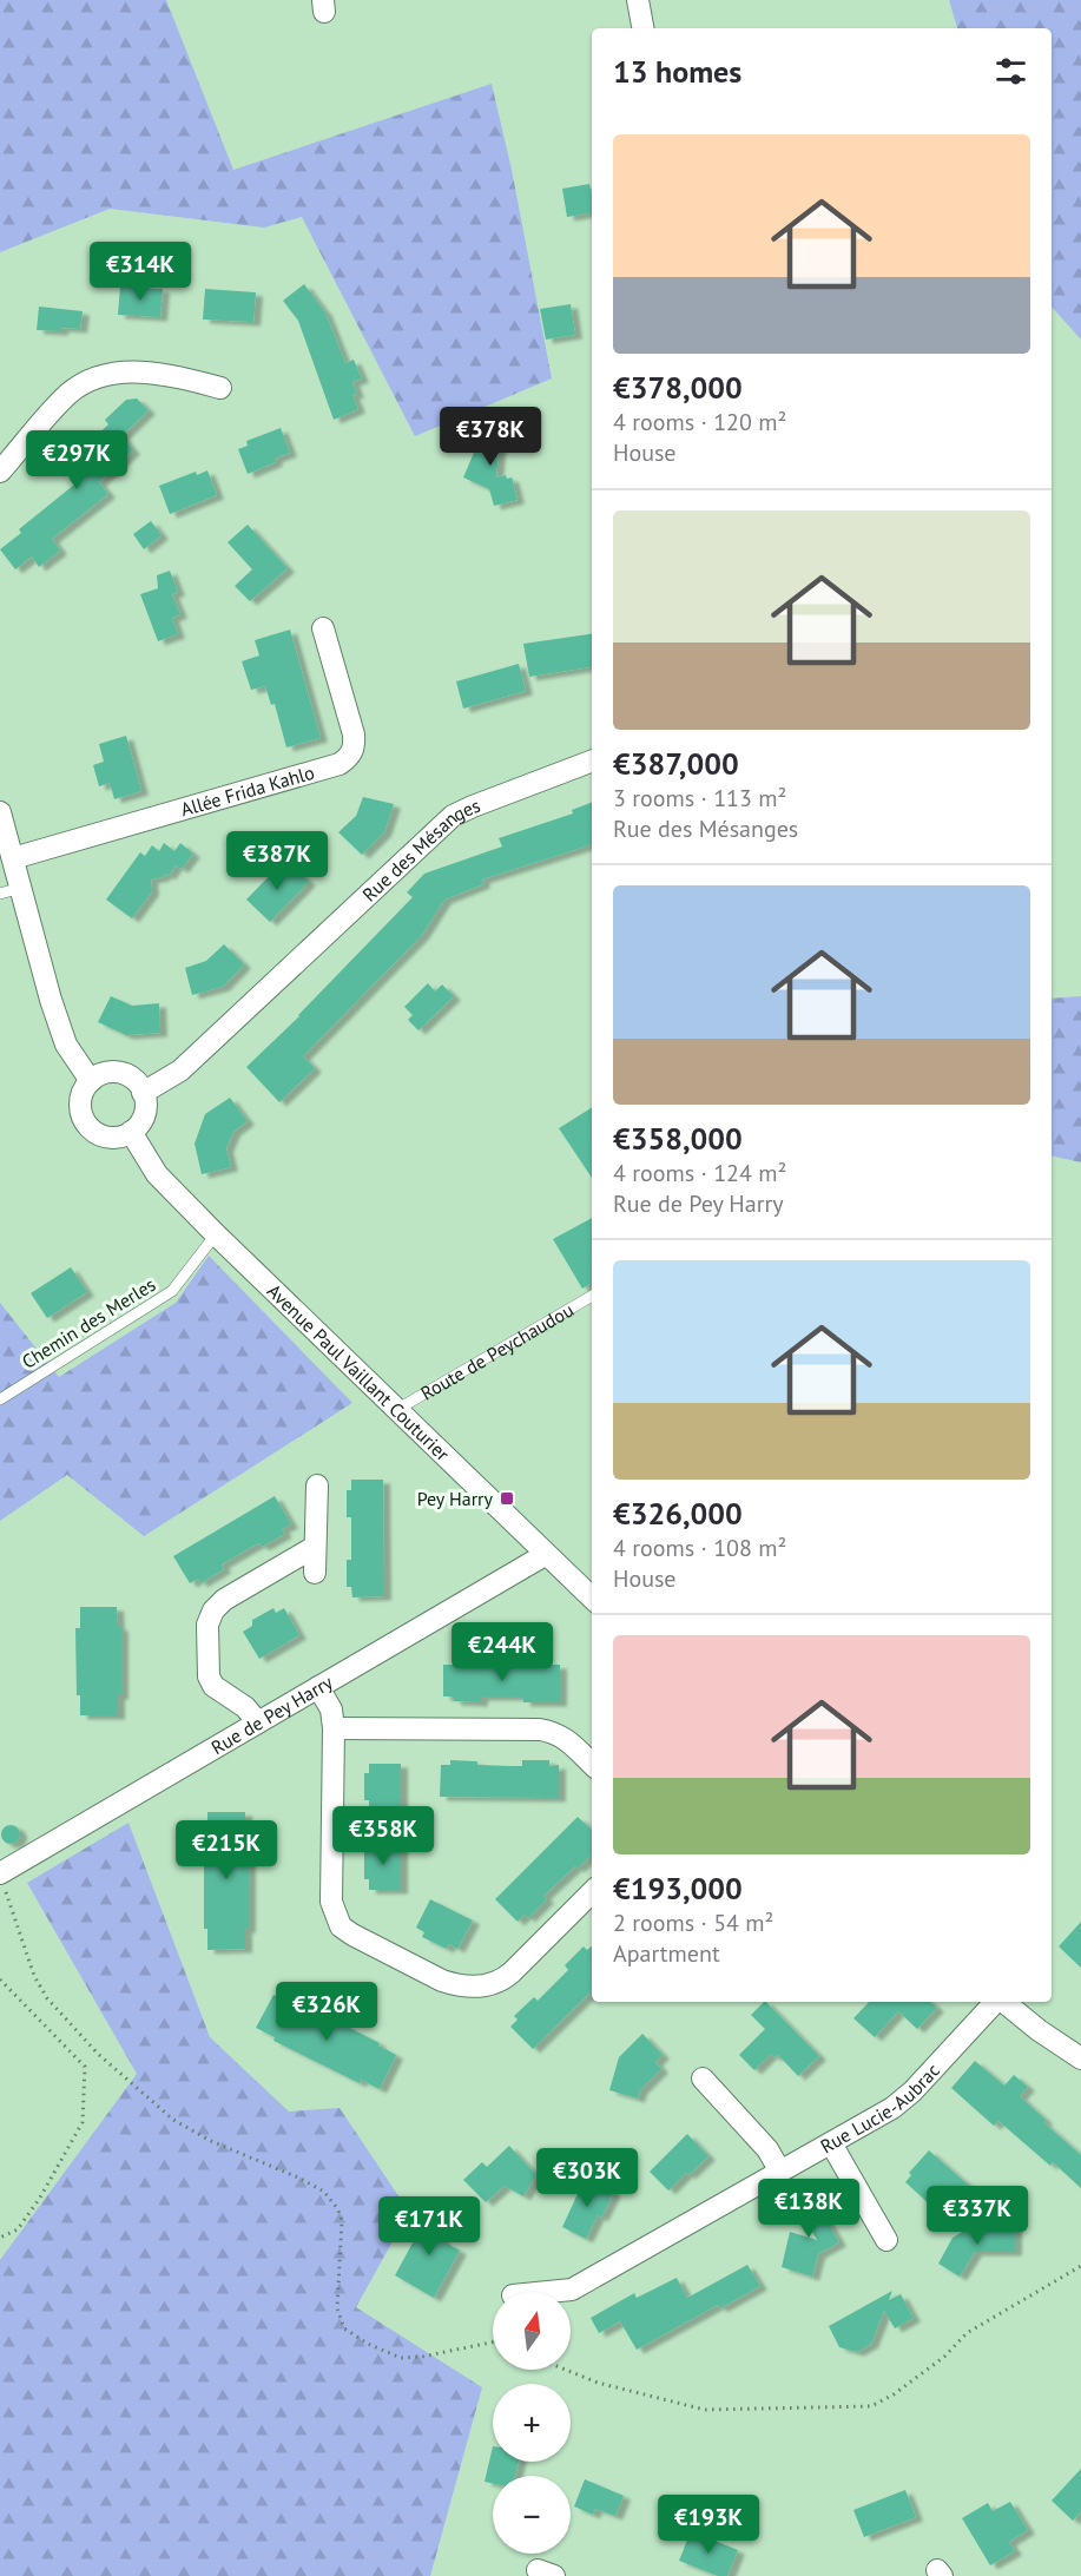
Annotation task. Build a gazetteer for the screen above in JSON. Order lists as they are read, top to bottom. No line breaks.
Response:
{"streets":{"street":["Allée Frida Kahlo","Rue des Mésanges","Avenue Paul Vaillant Couturier","Rue de Pey Harry","Rue Lucie-Aubrac"],"lane":["Chemin des Merles","Route de Peychaudou"]},"crossings":[["Rue des Mésanges","Avenue Paul Vaillant Couturier"],["Chemin des Merles","Avenue Paul Vaillant Couturier"],["Route de Peychaudou","Avenue Paul Vaillant Couturier"],["Avenue Paul Vaillant Couturier","Rue de Pey Harry"]],"places":{"transit":["Pey Harry"]},"north":"top","page":{"heading":"13 homes","list":[{"name":"€378,000","note":"4 rooms · 120 m² · House"},{"name":"€387,000","note":"3 rooms · 113 m² · Rue des Mésanges"},{"name":"€358,000","note":"4 rooms · 124 m² · Rue de Pey Harry"},{"name":"€326,000","note":"4 rooms · 108 m² · House"},{"name":"€193,000","note":"2 rooms · 54 m² · Apartment"}],"price":["€314K","€378K","€297K","€387K","€244K","€358K","€215K","€326K","€303K","€138K","€337K","€171K","€193K"],"map_buttons":["+","−"]}}
